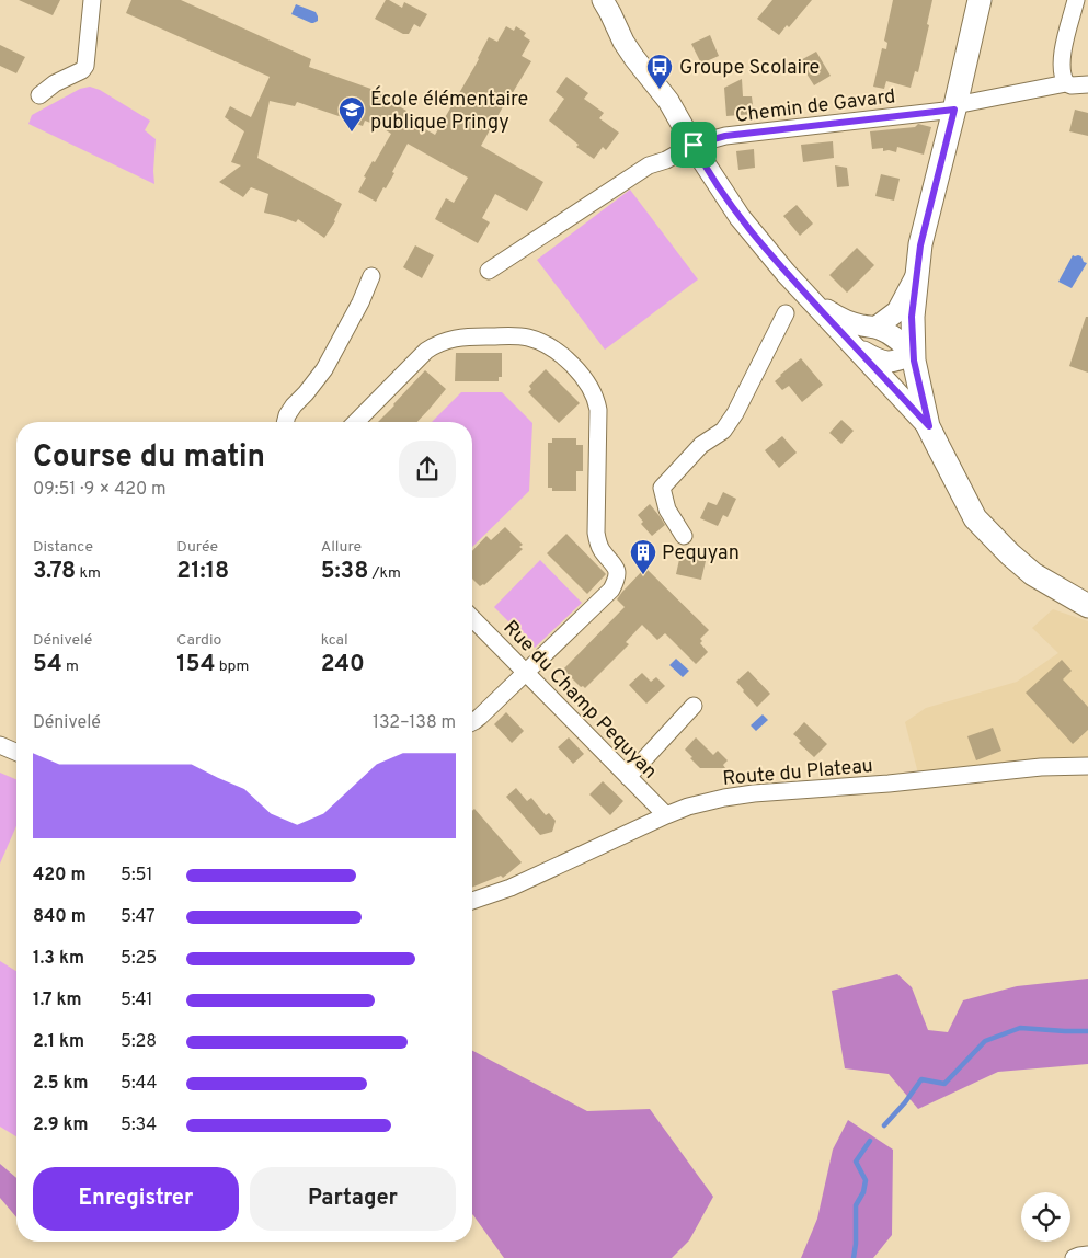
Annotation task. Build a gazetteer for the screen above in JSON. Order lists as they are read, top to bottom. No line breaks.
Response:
{"streets":{"street":["Chemin de Gavard","Rue du Champ Pequyan","Route du Plateau"]},"crossings":[["Rue du Champ Pequyan","Route du Plateau"]],"places":{"bus stop":["Groupe Scolaire"],"school or university":["École élémentaire publique Pringy"],"building":["Pequyan"]},"page":{"heading":["Course du matin","09:51 · 9 × 420 m"],"stats":[["Distance","3.78 km"],["Durée","21:18"],["Allure","5:38 /km"],["Dénivelé","54 m"],["Cardio","154 bpm"],["kcal","240"]],"chart":["Dénivelé","132–138 m"],"list":[{"name":"420 m","note":"5:51"},{"name":"840 m","note":"5:47"},{"name":"1.3 km","note":"5:25"},{"name":"1.7 km","note":"5:41"},{"name":"2.1 km","note":"5:28"},{"name":"2.5 km","note":"5:44"},{"name":"2.9 km","note":"5:34"}],"buttons":["Enregistrer","Partager"]}}
